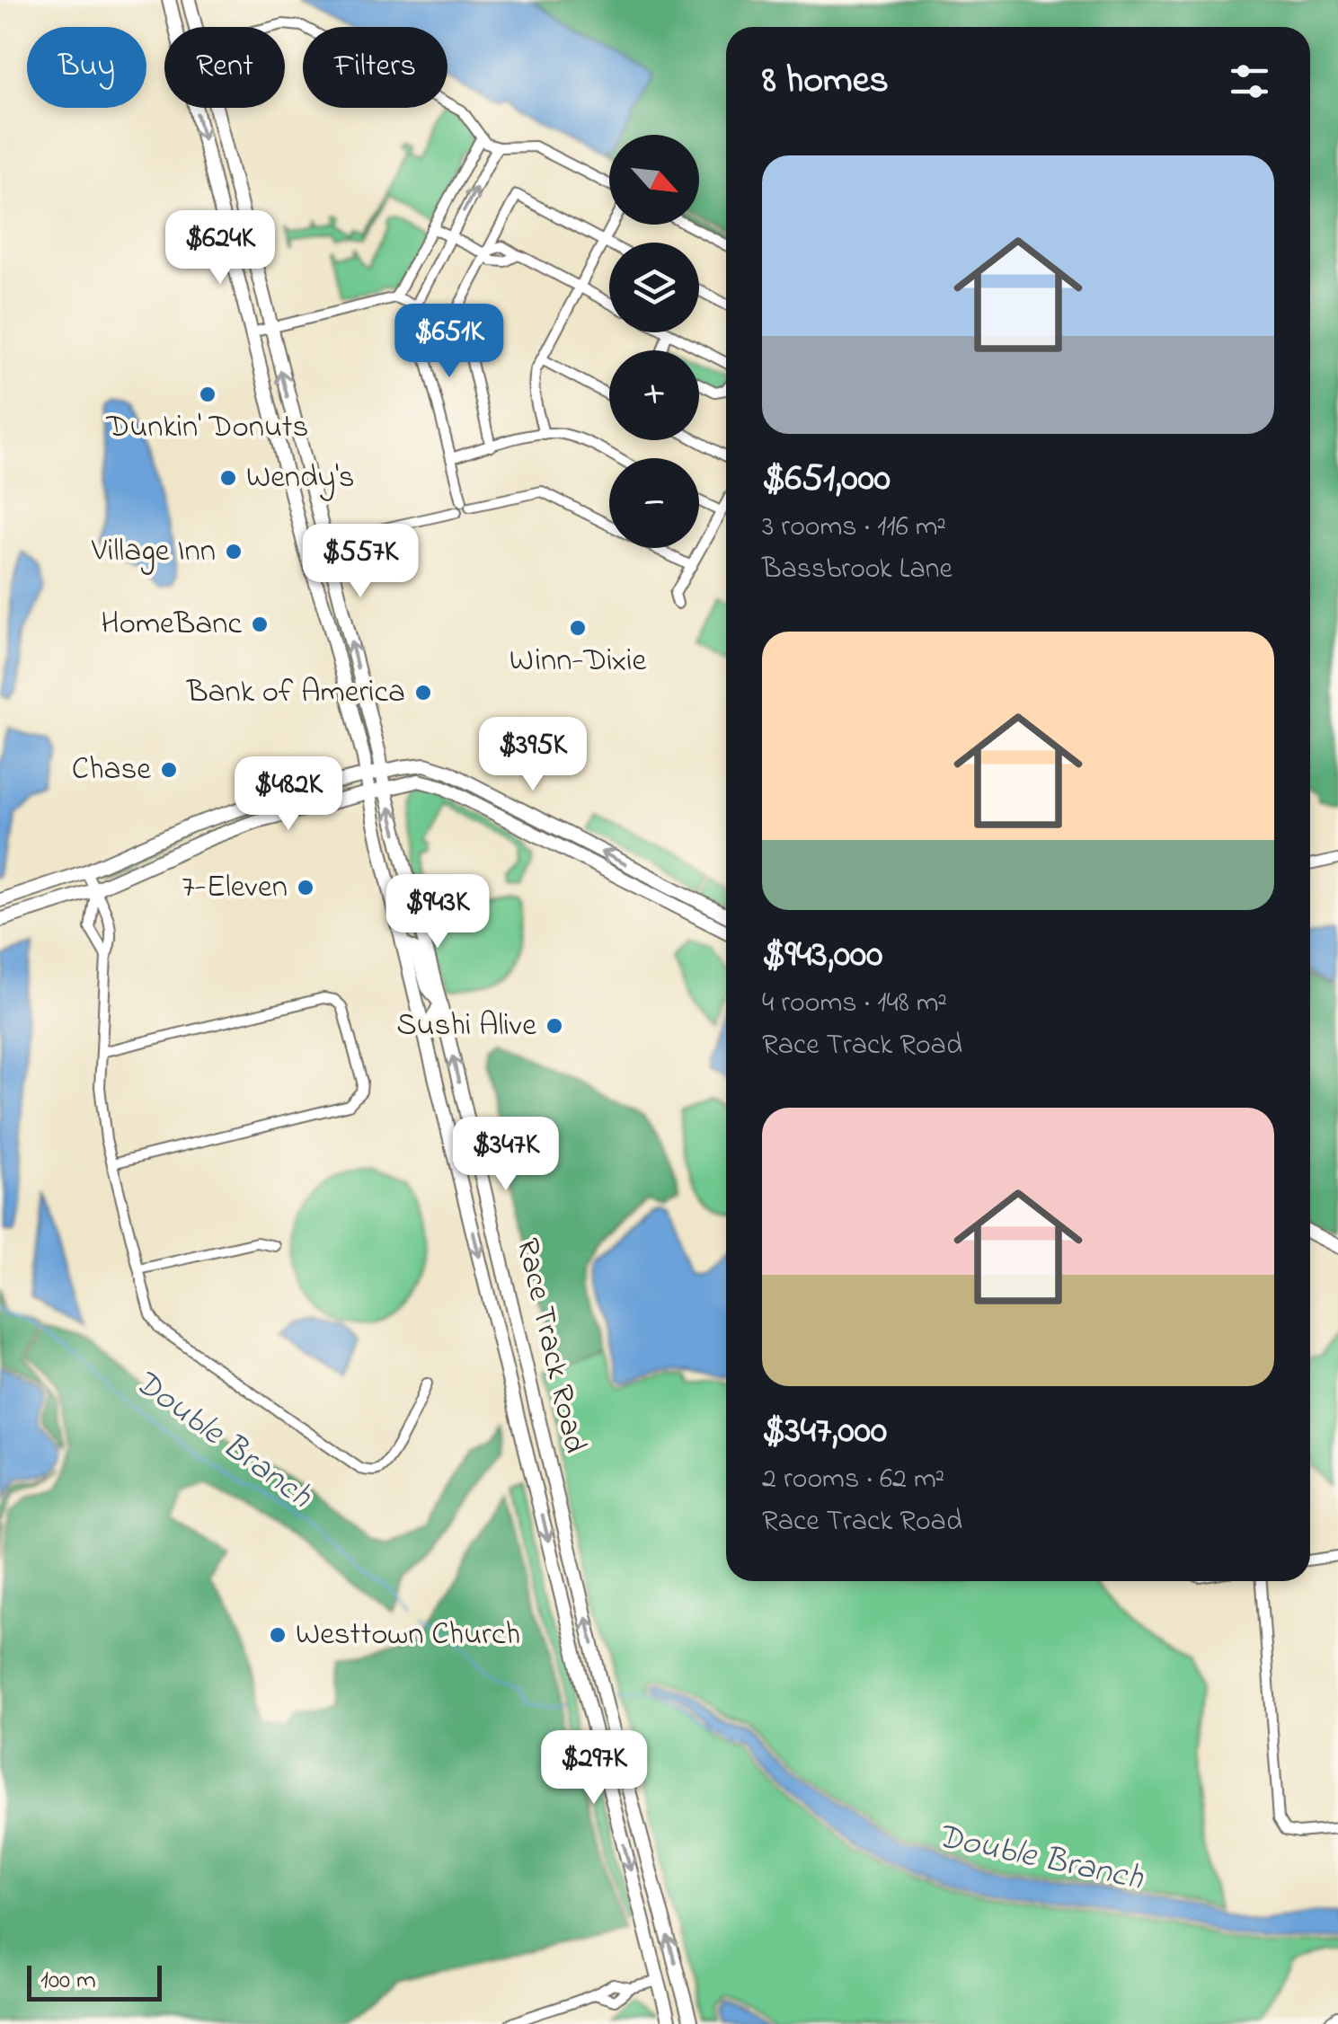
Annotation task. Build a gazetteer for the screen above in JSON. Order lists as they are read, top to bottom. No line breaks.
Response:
{"streets":{"main road":["Race Track Road"]},"water":["Double Branch"],"places":["Dunkin' Donuts","Wendy's","Village Inn","HomeBanc","Winn-Dixie","Bank of America","Chase","7-Eleven","Sushi Alive","Westtown Church"],"scale_bar":"100 m","north":"bottom right","page":{"chip":["Buy","Rent","Filters"],"heading":"8 homes","map_buttons":["+","−"],"list":[{"name":"$651,000","note":"3 rooms · 116 m² · Bassbrook Lane"},{"name":"$943,000","note":"4 rooms · 148 m² · Race Track Road"},{"name":"$347,000","note":"2 rooms · 62 m² · Race Track Road"}],"price":["$624K","$651K","$557K","$395K","$482K","$943K","$347K","$297K"],"scale":"100 m"}}
